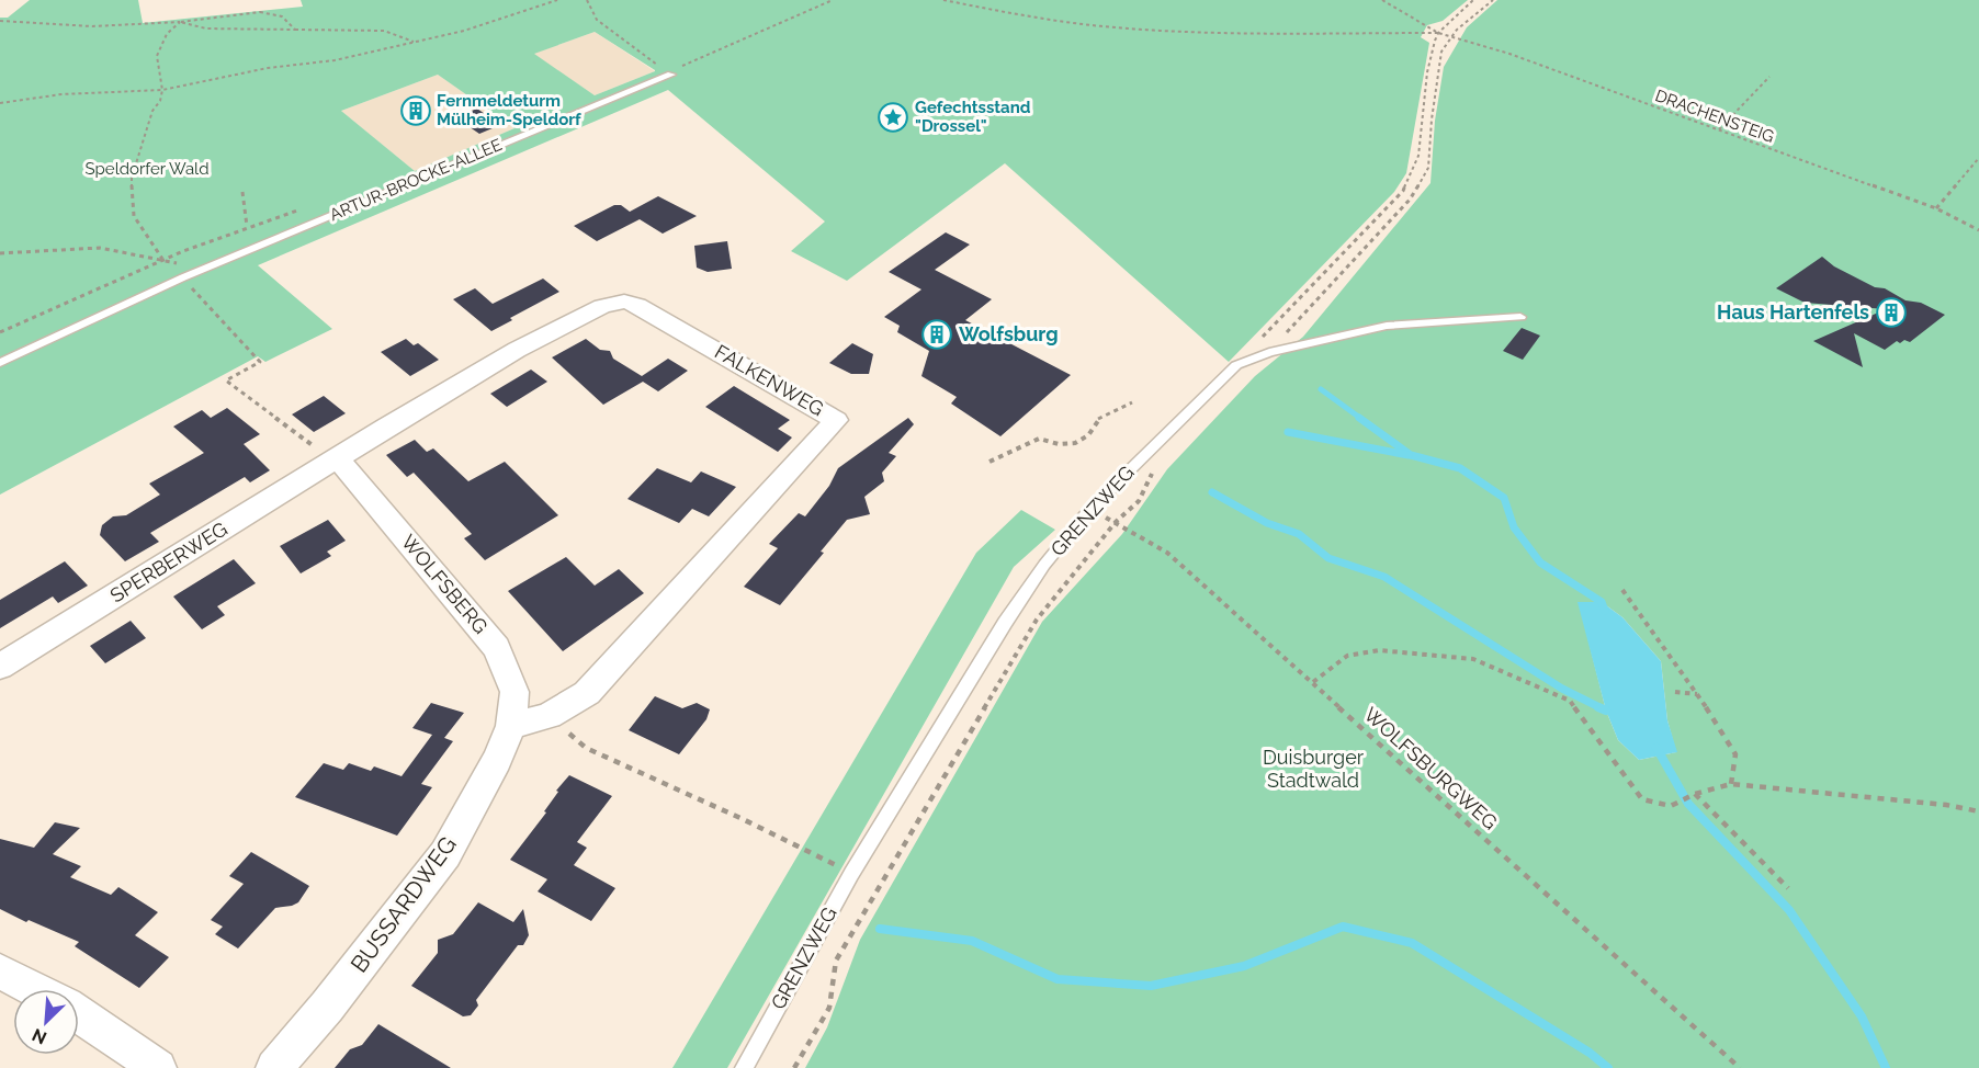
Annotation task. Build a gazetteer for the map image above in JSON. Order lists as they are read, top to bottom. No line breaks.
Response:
{"streets":{"street":["FALKENWEG","SPERBERWEG","WOLFSBERG","BUSSARDWEG"],"lane":["ARTUR-BROCKE-ALLEE","GRENZWEG"],"path":["DRACHENSTEIG","WOLFSBURGWEG"]},"crossings":[["FALKENWEG","SPERBERWEG"],["FALKENWEG","WOLFSBERG"],["FALKENWEG","BUSSARDWEG"],["GRENZWEG","WOLFSBURGWEG"],["SPERBERWEG","WOLFSBERG"],["WOLFSBERG","BUSSARDWEG"]],"parks":["Speldorfer Wald","Duisburger Stadtwald"],"places":{"building":["Fernmeldeturm Mülheim-Speldorf","Haus Hartenfels","Wolfsburg"],"place":["Gefechtsstand \"Drossel\""]},"north":"bottom left"}
